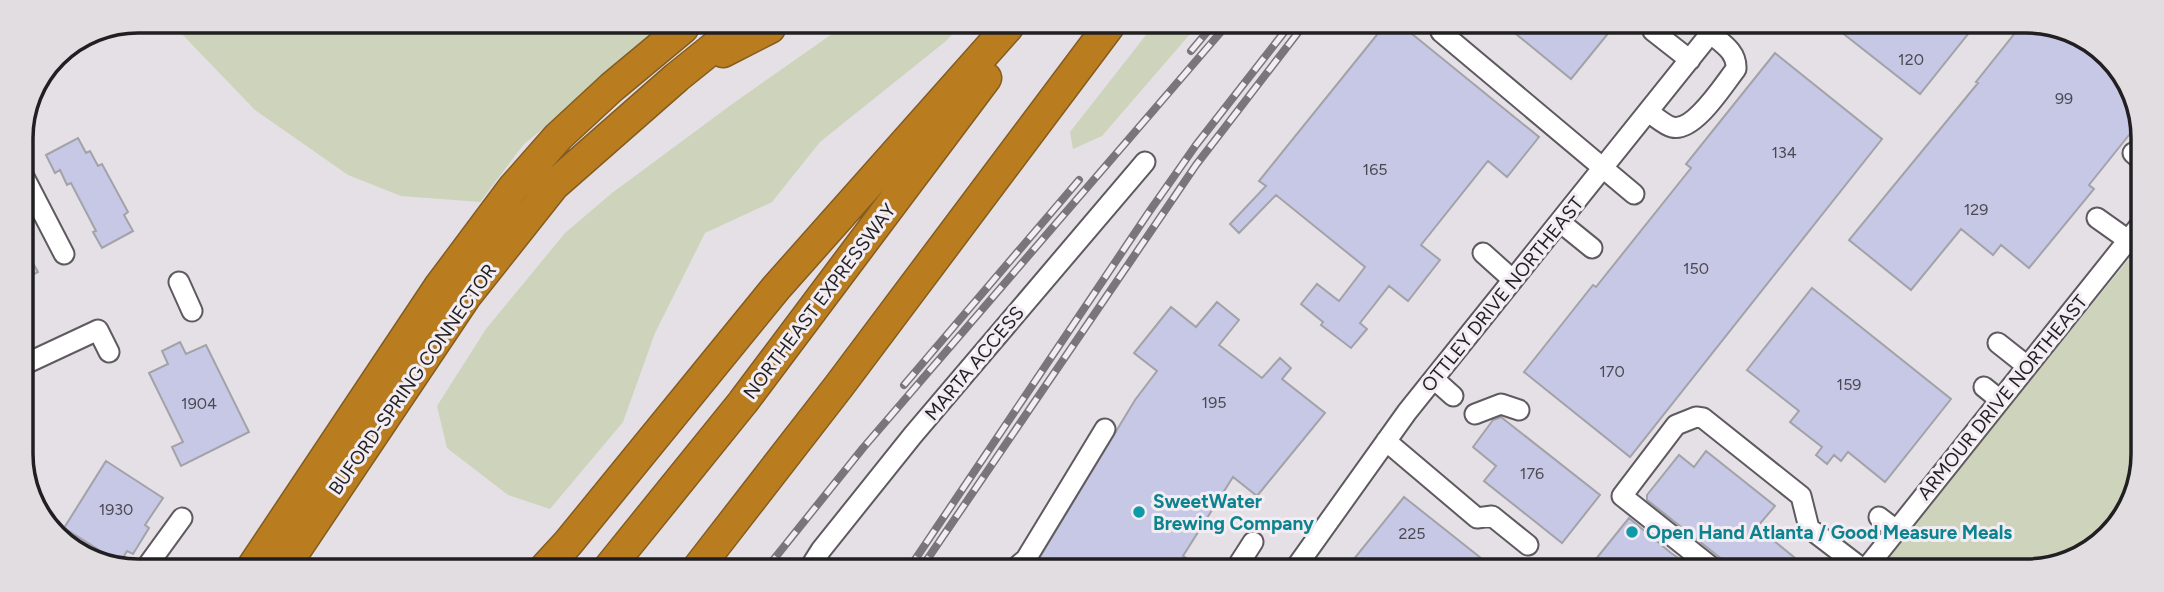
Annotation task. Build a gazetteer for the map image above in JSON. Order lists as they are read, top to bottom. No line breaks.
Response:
{"streets":{"highway":["NORTHEAST EXPRESSWAY","BUFORD-SPRING CONNECTOR"],"street":["OTTLEY DRIVE NORTHEAST","MARTA ACCESS","ARMOUR DRIVE NORTHEAST"]},"places":["SweetWater Brewing Company","Open Hand Atlanta / Good Measure Meals"],"house_numbers":["120","99","134","165","129","150","170","159","195","1904","176","1930","225"]}
